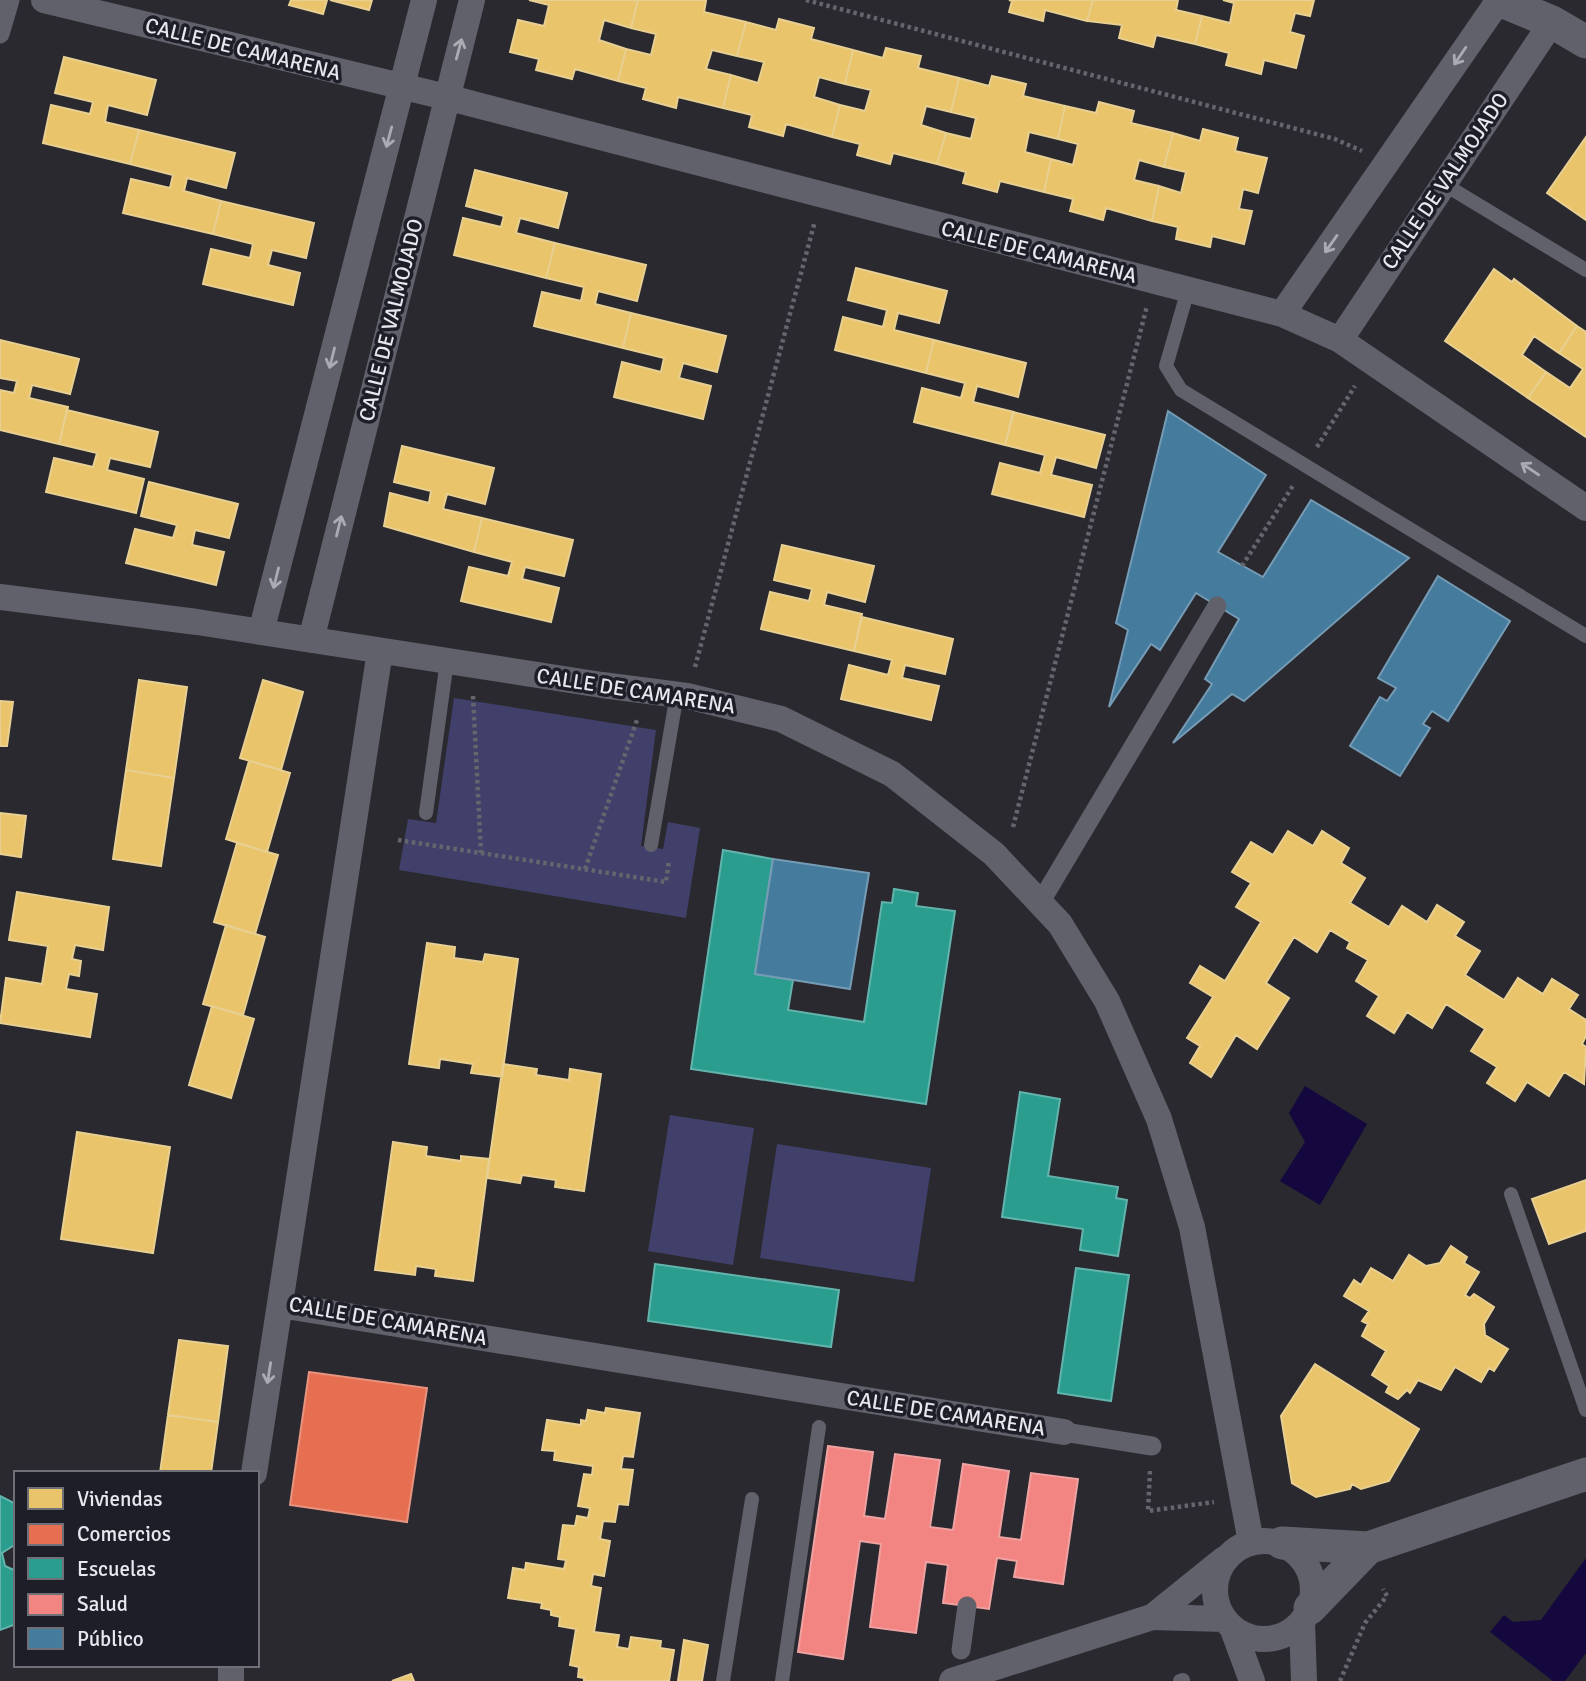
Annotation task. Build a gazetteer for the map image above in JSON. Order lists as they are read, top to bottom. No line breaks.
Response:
{"streets":{"street":["CALLE DE CAMARENA","CALLE DE VALMOJADO"]},"crossings":[["CALLE DE CAMARENA","CALLE DE VALMOJADO"]],"legend":["Viviendas","Comercios","Escuelas","Salud","Público"]}
